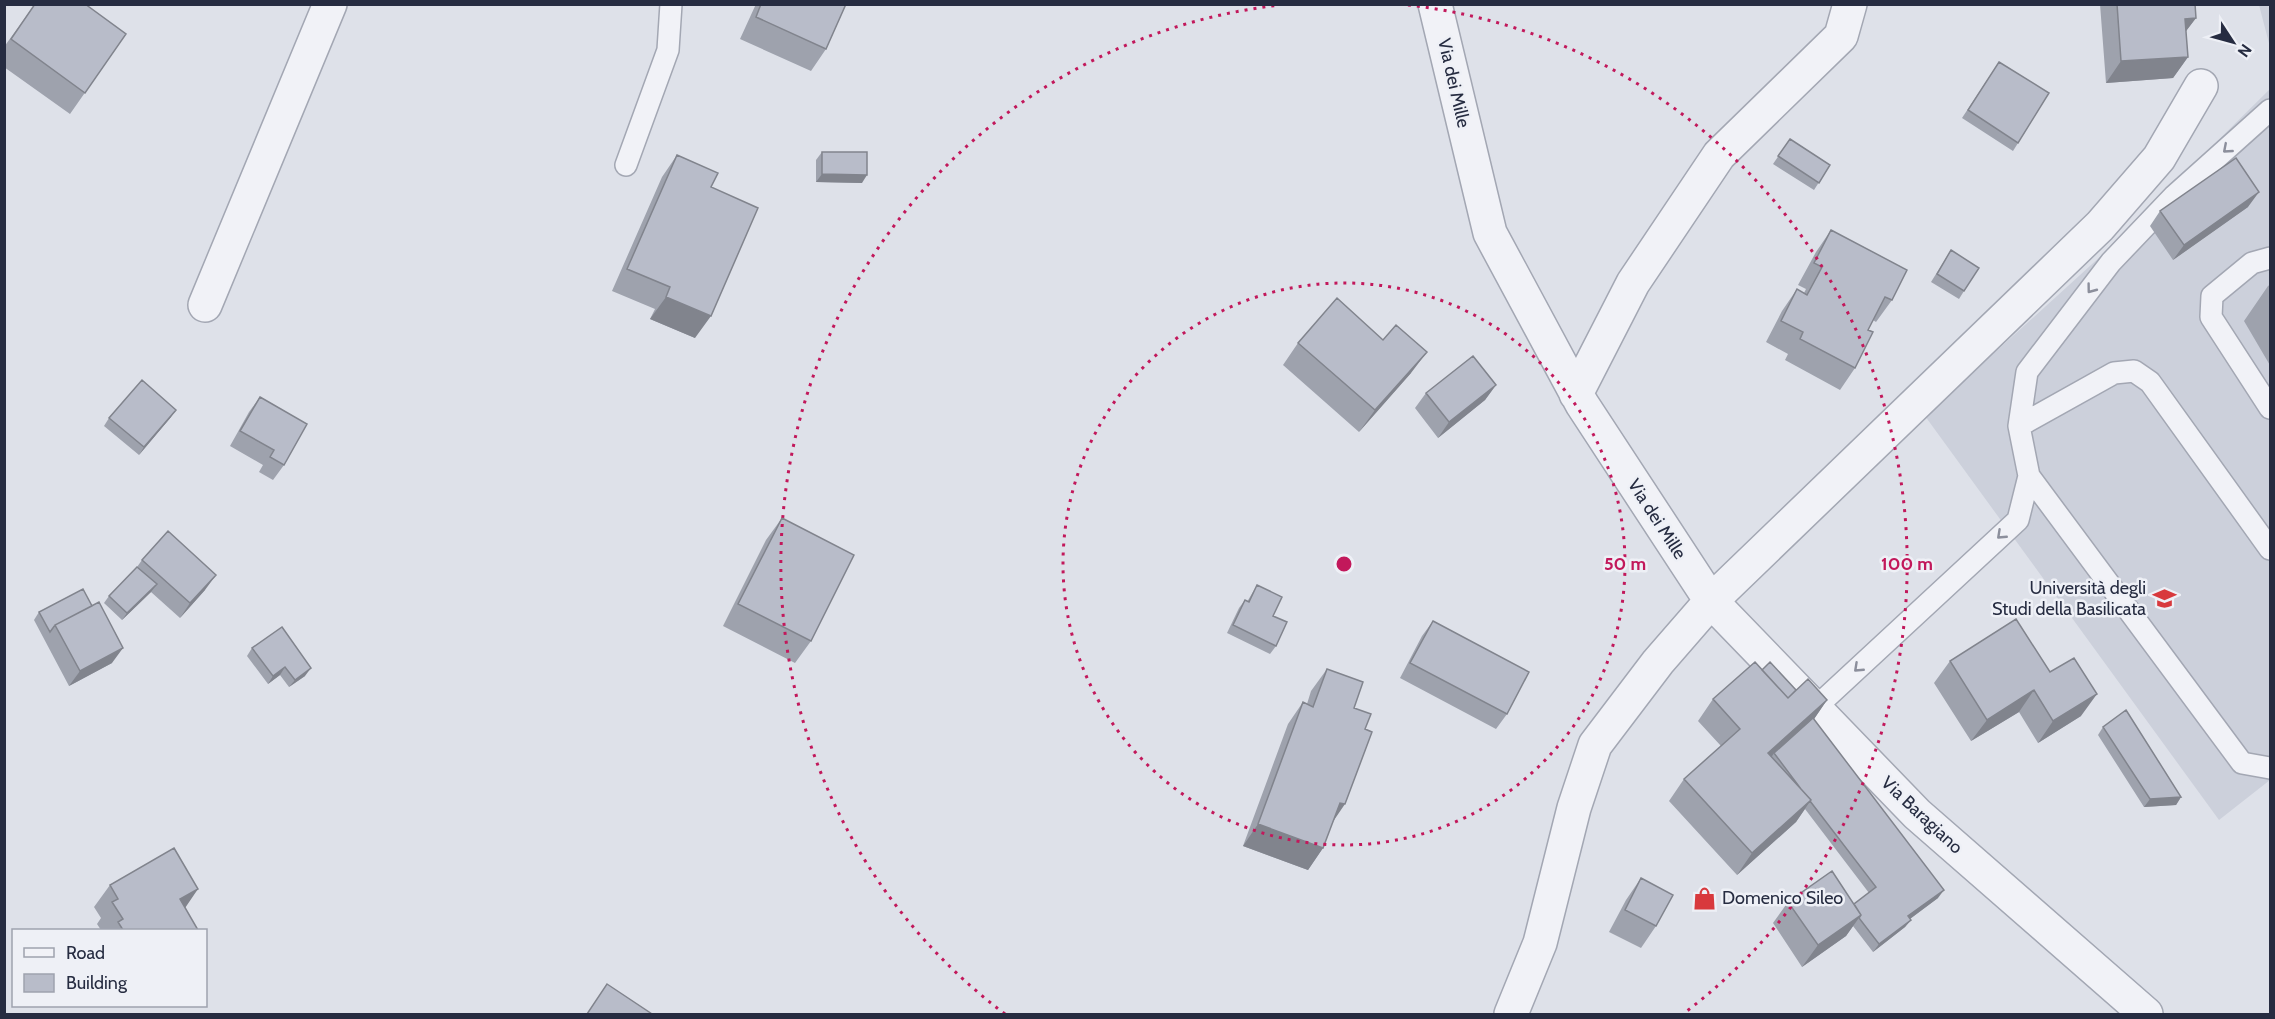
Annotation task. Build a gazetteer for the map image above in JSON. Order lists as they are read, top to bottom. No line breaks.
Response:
{"streets":{"street":["Via dei Mille","Via Baragiano"]},"crossings":[["Via dei Mille","Via Baragiano"]],"places":{"school or university":["Università degli Studi della Basilicata"],"shop":["Domenico Sileo"]},"legend":["Road","Building"],"north":"bottom right","rings":["50 m","100 m"]}
